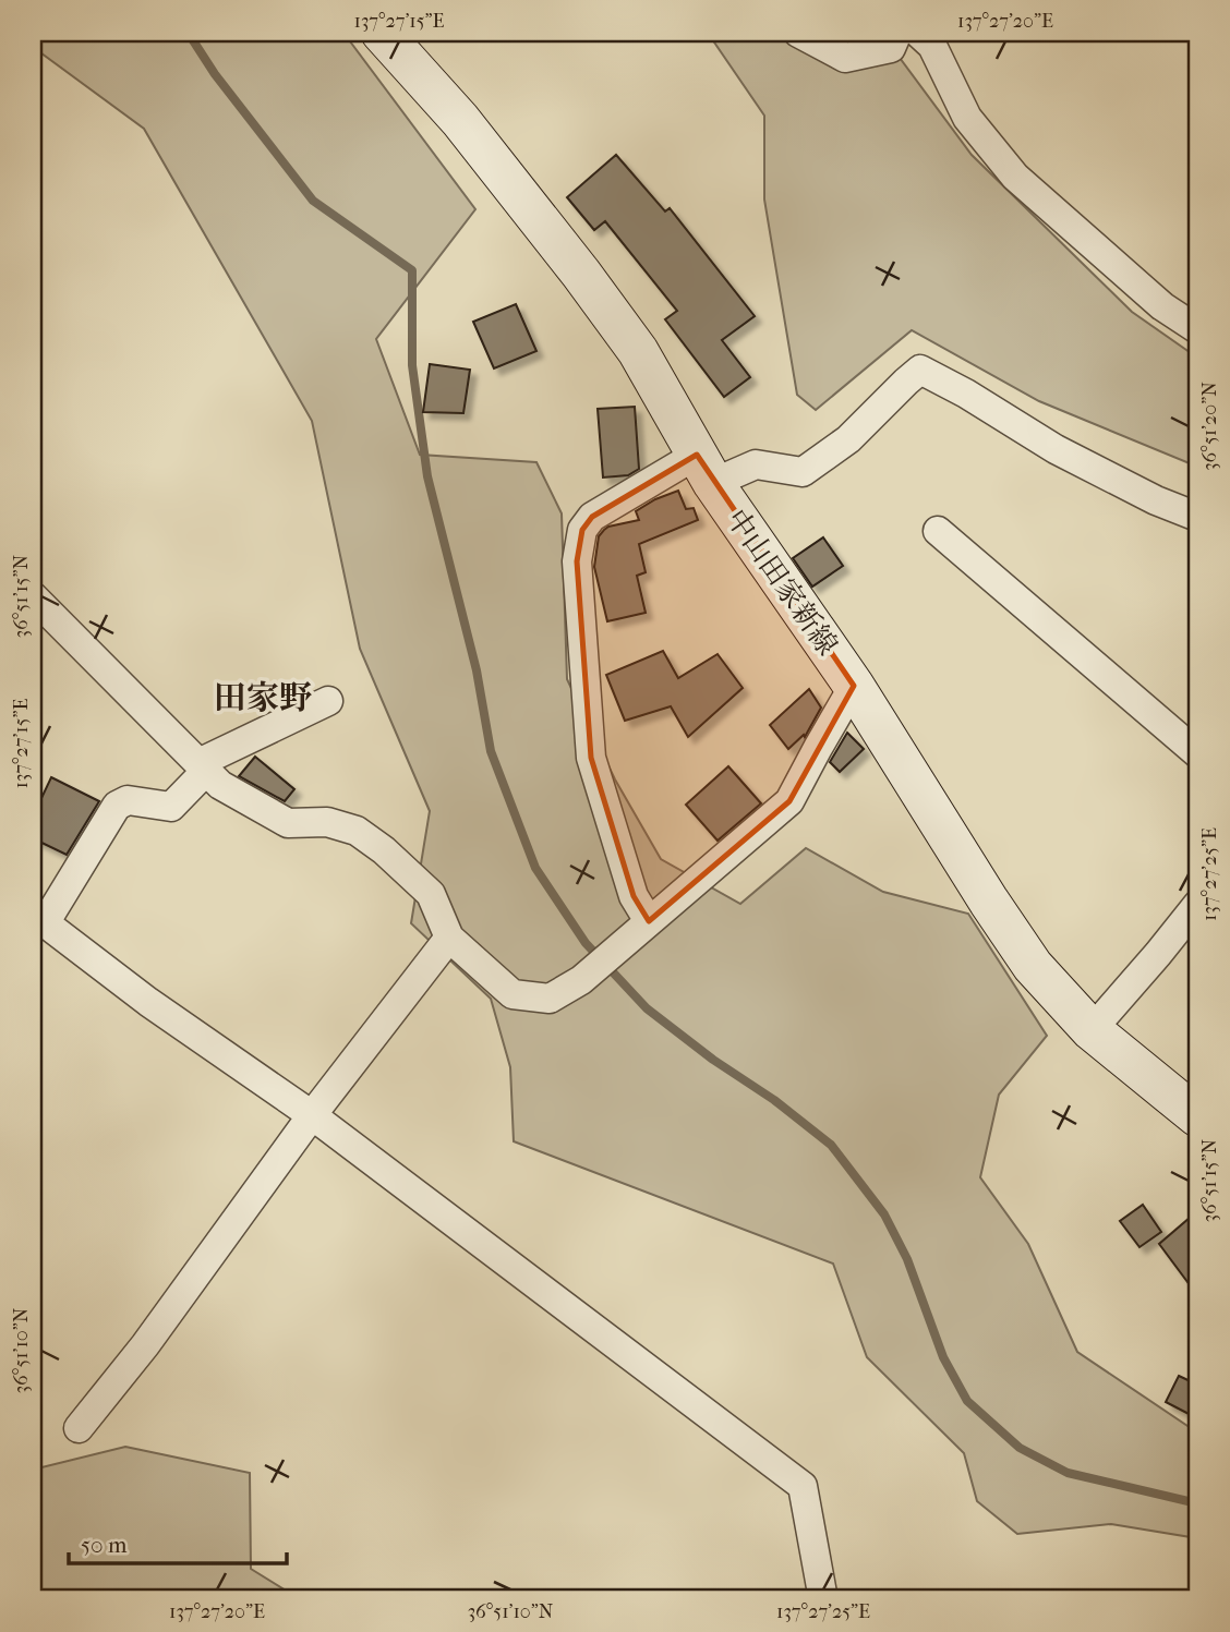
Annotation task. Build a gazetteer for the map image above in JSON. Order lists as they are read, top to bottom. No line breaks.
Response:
{"streets":{"main road":["中山田家新線"]},"districts":["田家野"],"scale_bar":"50 m","coordinates":["137°27'15\"E","137°27'20\"E","36°51'20\"N","36°51'15\"N","137°27'25\"E","36°51'10\"N"]}
